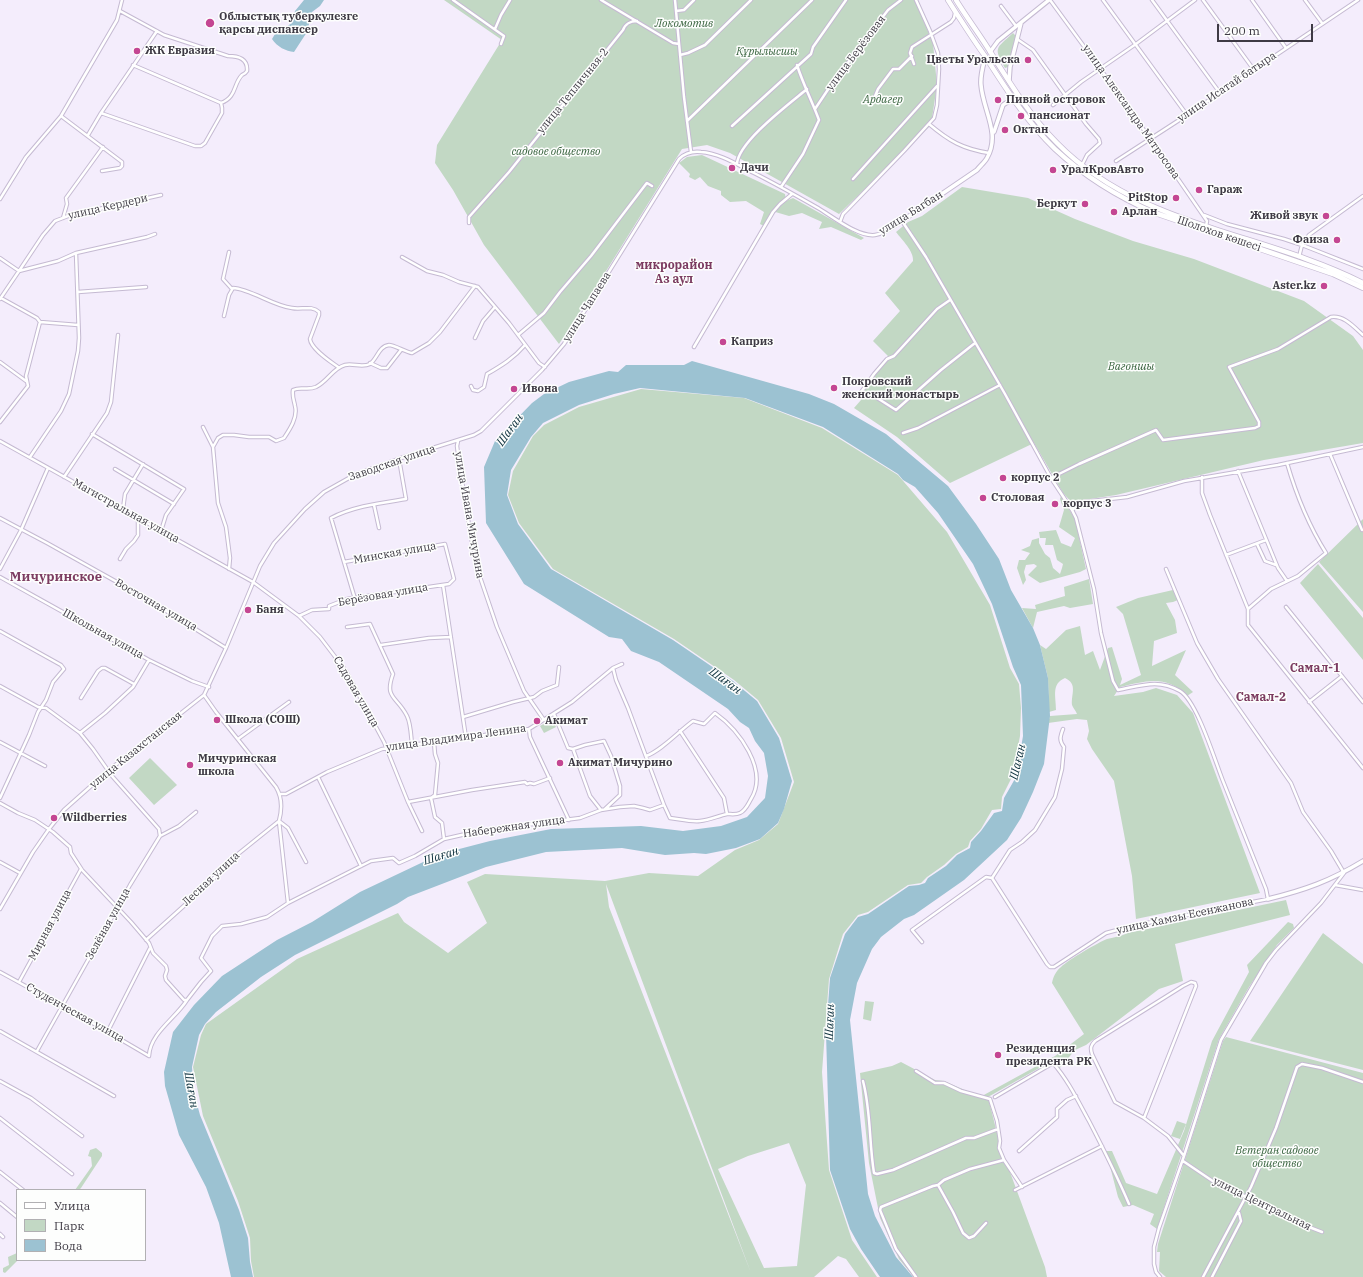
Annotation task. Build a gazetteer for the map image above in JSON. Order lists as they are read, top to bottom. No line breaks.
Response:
{"streets":{"highway":["Шолохов көшесі"],"street":["улица Берёзовая","улица Исатай батыра","улица Тепличная-2","улица Александра Матросова","улица Кердери","улица Багбан","улица Чапаева","Заводская улица","Магистральная улица","улица Ивана Мичурина","Минская улица","Берёзовая улица","Восточная улица","Школьная улица","Садовая улица","улица Владимира Ленина","улица Казахстанская","Набережная улица","Лесная улица","улица Хамзы Есенжанова","Зелёная улица","Мирная улица","Студенческая улица","улица Центральная"]},"crossings":[["улица Исатай батыра","улица Александра Матросова"],["улица Александра Матросова","Шолохов көшесі"],["улица Багбан","Шолохов көшесі"],["улица Багбан","улица Чапаева"],["улица Чапаева","Заводская улица"],["улица Чапаева","улица Ивана Мичурина"],["Заводская улица","Магистральная улица"],["Заводская улица","улица Ивана Мичурина"],["Заводская улица","Садовая улица"],["Заводская улица","улица Казахстанская"],["Магистральная улица","Садовая улица"],["Магистральная улица","улица Казахстанская"],["улица Ивана Мичурина","улица Владимира Ленина"],["Минская улица","Берёзовая улица"],["Берёзовая улица","Садовая улица"],["Восточная улица","улица Казахстанская"],["Школьная улица","улица Казахстанская"],["Садовая улица","улица Владимира Ленина"],["Садовая улица","улица Казахстанская"],["Набережная улица","Студенческая улица"],["Зелёная улица","Студенческая улица"],["Мирная улица","Студенческая улица"]],"districts":["микрорайон Аз аул","Мичуринское","Самал-1","Самал-2"],"water":["Шаған"],"parks":["Локомотив","Құрылысшы","Ардагер","садовое общество","Вагоншы","Ветеран садовое общество"],"places":["Облыстық туберкулезге қарсы диспансер","ЖК Евразия","Цветы Уральска","Пивной островок","пансионат","Октан","Дачи","УралКровАвто","Гараж","PitStop","Беркут","Арлан","Живой звук","Фаиза","Aster.kz","Каприз","Покровский женский монастырь","Ивона","корпус 2","Столовая","корпус 3","Баня","Школа (СОШ)","Акимат","Акимат Мичурино","Мичуринская школа","Wildberries","Резиденция президента РК"],"legend":["Улица","Парк","Вода"],"scale_bar":"200 m"}
